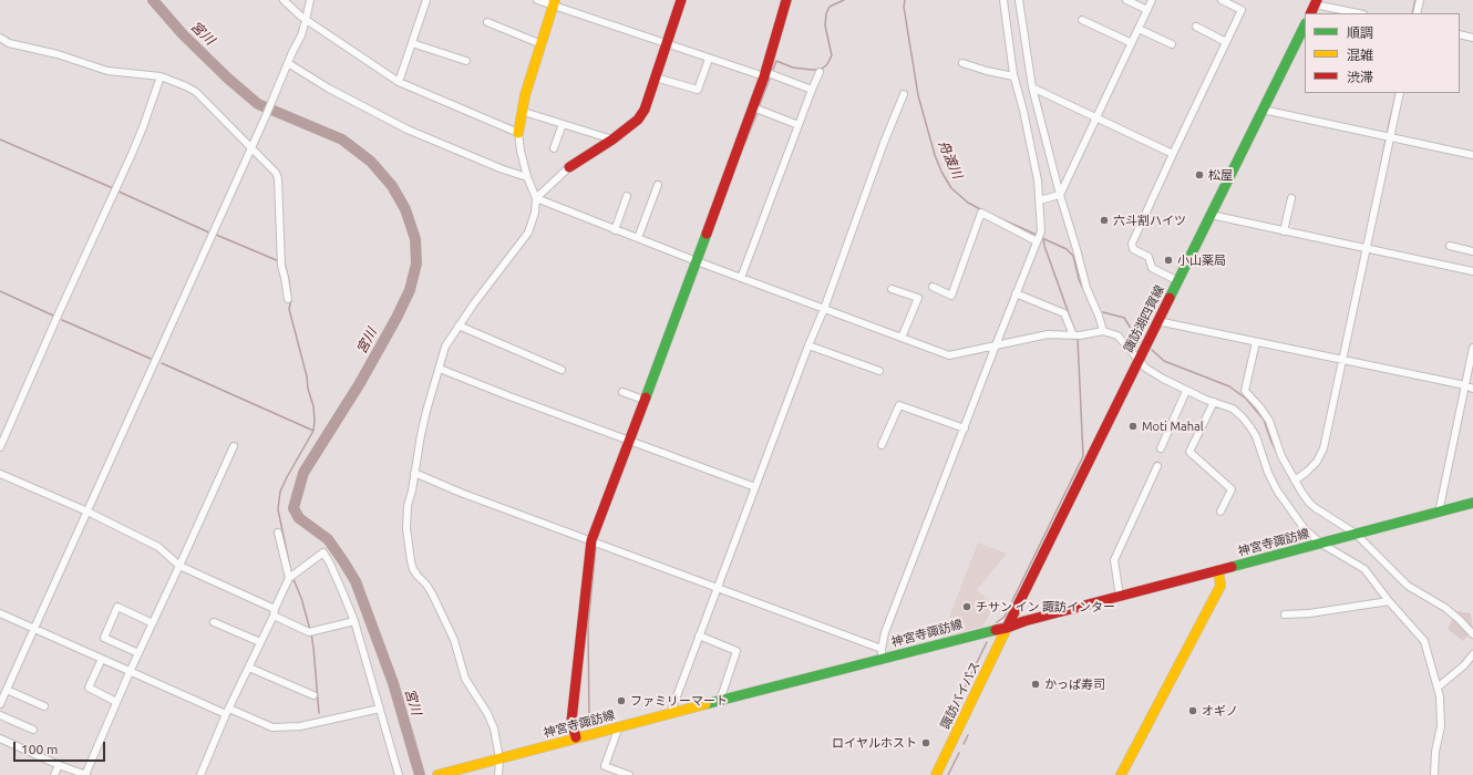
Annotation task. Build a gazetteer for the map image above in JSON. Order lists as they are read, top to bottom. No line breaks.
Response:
{"streets":{"main road":["諏訪湖四賀線","神宮寺諏訪線","諏訪バイパス"]},"crossings":[["諏訪湖四賀線","神宮寺諏訪線"],["諏訪湖四賀線","諏訪バイパス"],["神宮寺諏訪線","諏訪バイパス"]],"water":["宮川","舟渡川"],"places":["松屋","六斗割ハイツ","小山薬局","Moti Mahal","チサン イン 諏訪インター","かっぱ寿司","ファミリーマート","オギノ","ロイヤルホスト"],"legend":["順調","混雑","渋滞"],"scale_bar":"100 m"}
